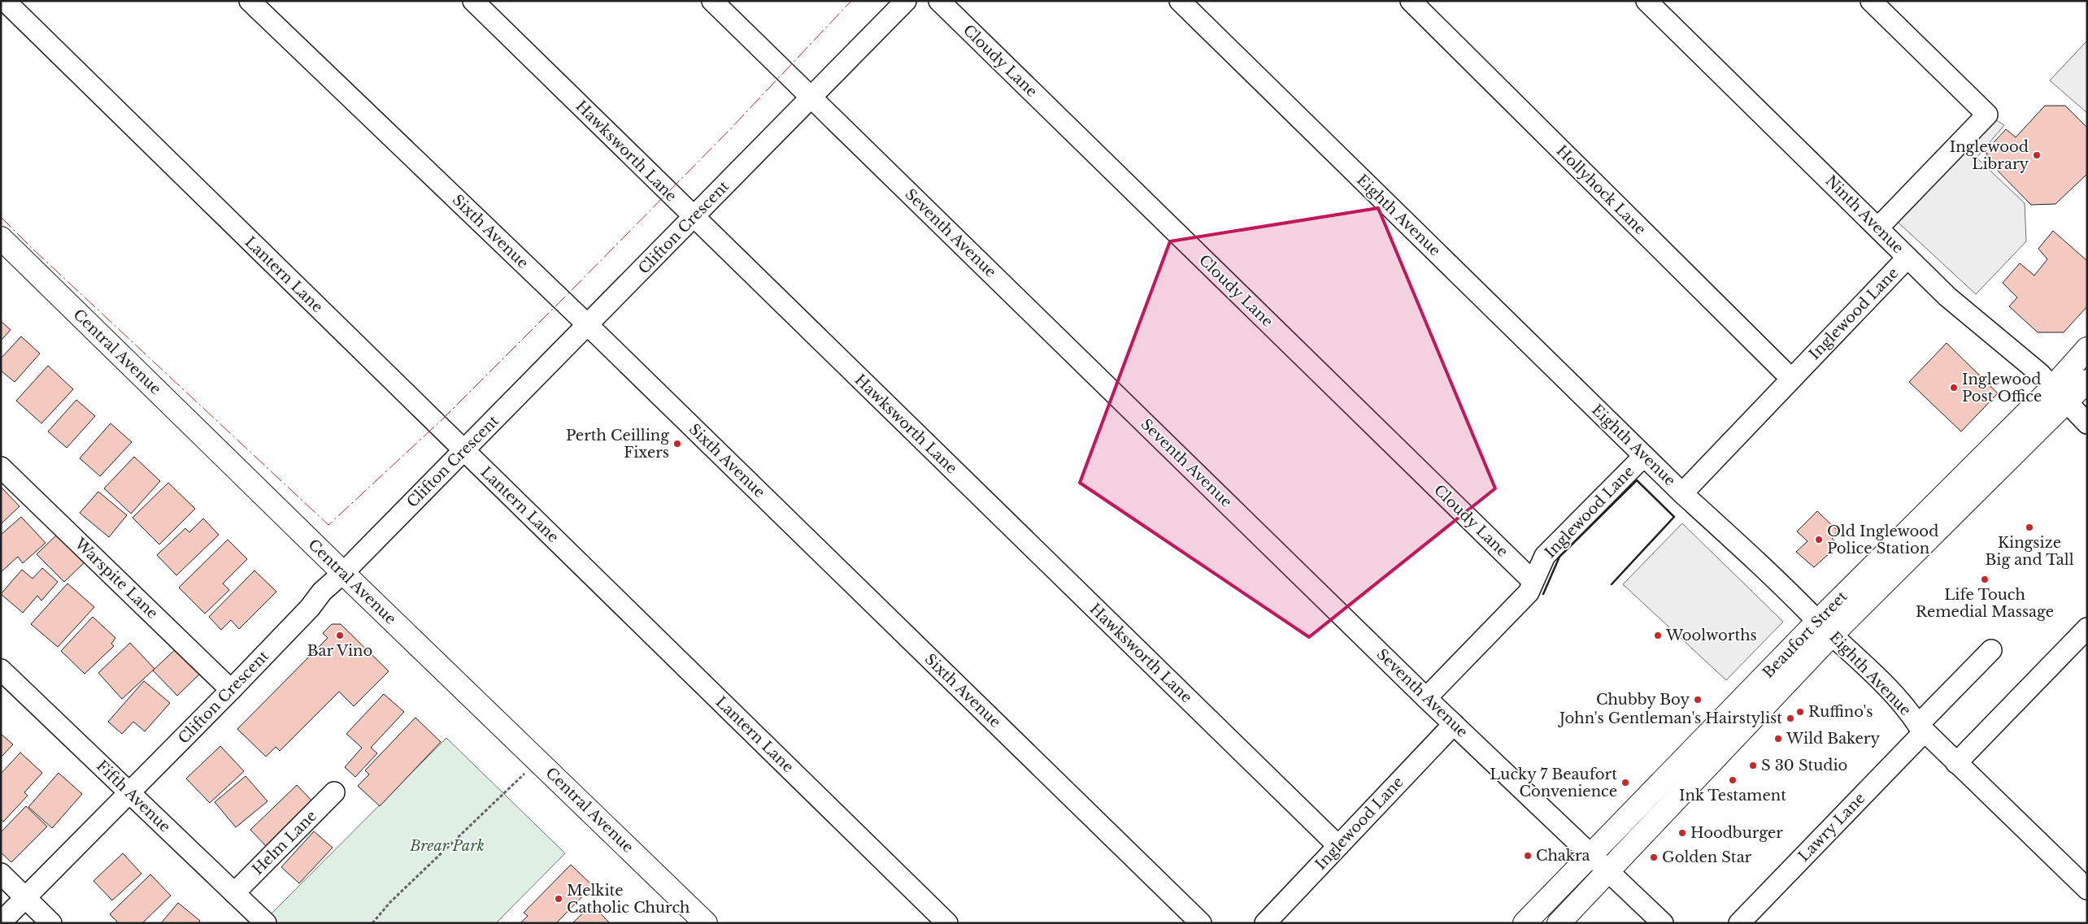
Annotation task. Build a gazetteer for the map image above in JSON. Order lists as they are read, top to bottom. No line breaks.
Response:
{"streets":{"main road":["Central Avenue","Beaufort Street"],"street":["Cloudy Lane","Hawksworth Lane","Hollyhock Lane","Ninth Avenue","Eighth Avenue","Clifton Crescent","Sixth Avenue","Seventh Avenue","Lantern Lane","Inglewood Lane","Warspite Lane","Fifth Avenue","Lawry Lane","Helm Lane"]},"crossings":[["Cloudy Lane","Inglewood Lane"],["Hawksworth Lane","Clifton Crescent"],["Hawksworth Lane","Inglewood Lane"],["Hollyhock Lane","Inglewood Lane"],["Ninth Avenue","Inglewood Lane"],["Ninth Avenue","Beaufort Street"],["Eighth Avenue","Inglewood Lane"],["Eighth Avenue","Beaufort Street"],["Eighth Avenue","Lawry Lane"],["Clifton Crescent","Sixth Avenue"],["Clifton Crescent","Seventh Avenue"],["Clifton Crescent","Lantern Lane"],["Clifton Crescent","Central Avenue"],["Clifton Crescent","Warspite Lane"],["Clifton Crescent","Fifth Avenue"],["Seventh Avenue","Inglewood Lane"],["Seventh Avenue","Beaufort Street"],["Fifth Avenue","Helm Lane"]],"parks":["Brear Park"],"places":["Inglewood Library","Inglewood Post Office","Perth Ceilling Fixers","Kingsize Big and Tall","Old Inglewood Police Station","Life Touch Remedial Massage","Bar Vino","Woolworths","Chubby Boy","Ruffino's","John's Gentleman's Hairstylist","Wild Bakery","S 30 Studio","Ink Testament","Lucky 7 Beaufort Convenience","Hoodburger","Chakra","Golden Star","Melkite Catholic Church"]}
